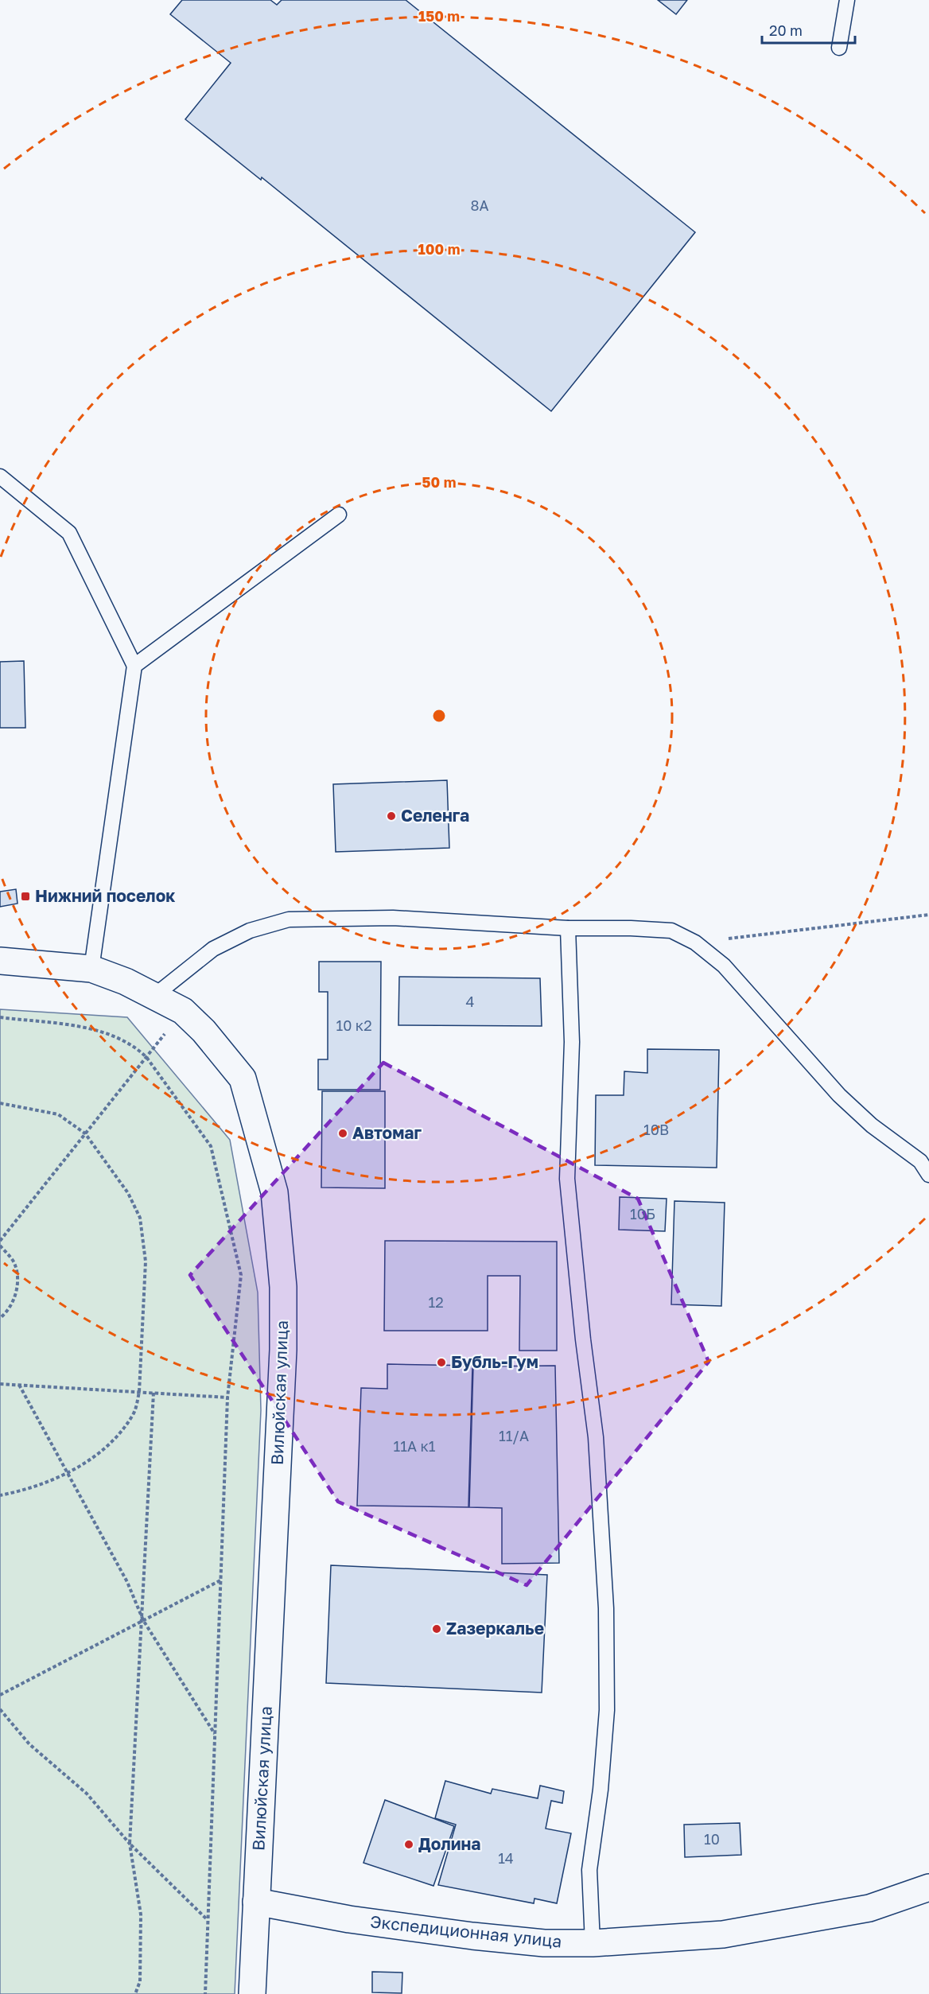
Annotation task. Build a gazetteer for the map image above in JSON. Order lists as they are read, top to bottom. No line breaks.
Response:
{"streets":{"main road":["Вилюйская улица","Экспедиционная улица"]},"crossings":[["Вилюйская улица","Экспедиционная улица"]],"places":{"other":["Селенга","Автомаг","Бубль-Гум","Zазеркалье","Долина"],"transit":["Нижний поселок"]},"house_numbers":["8А","4","10 к2","10В","10Б","12","11/А","11А к1","10","14"],"scale_bar":"20 m","rings":["150 m","100 m","50 m"]}
